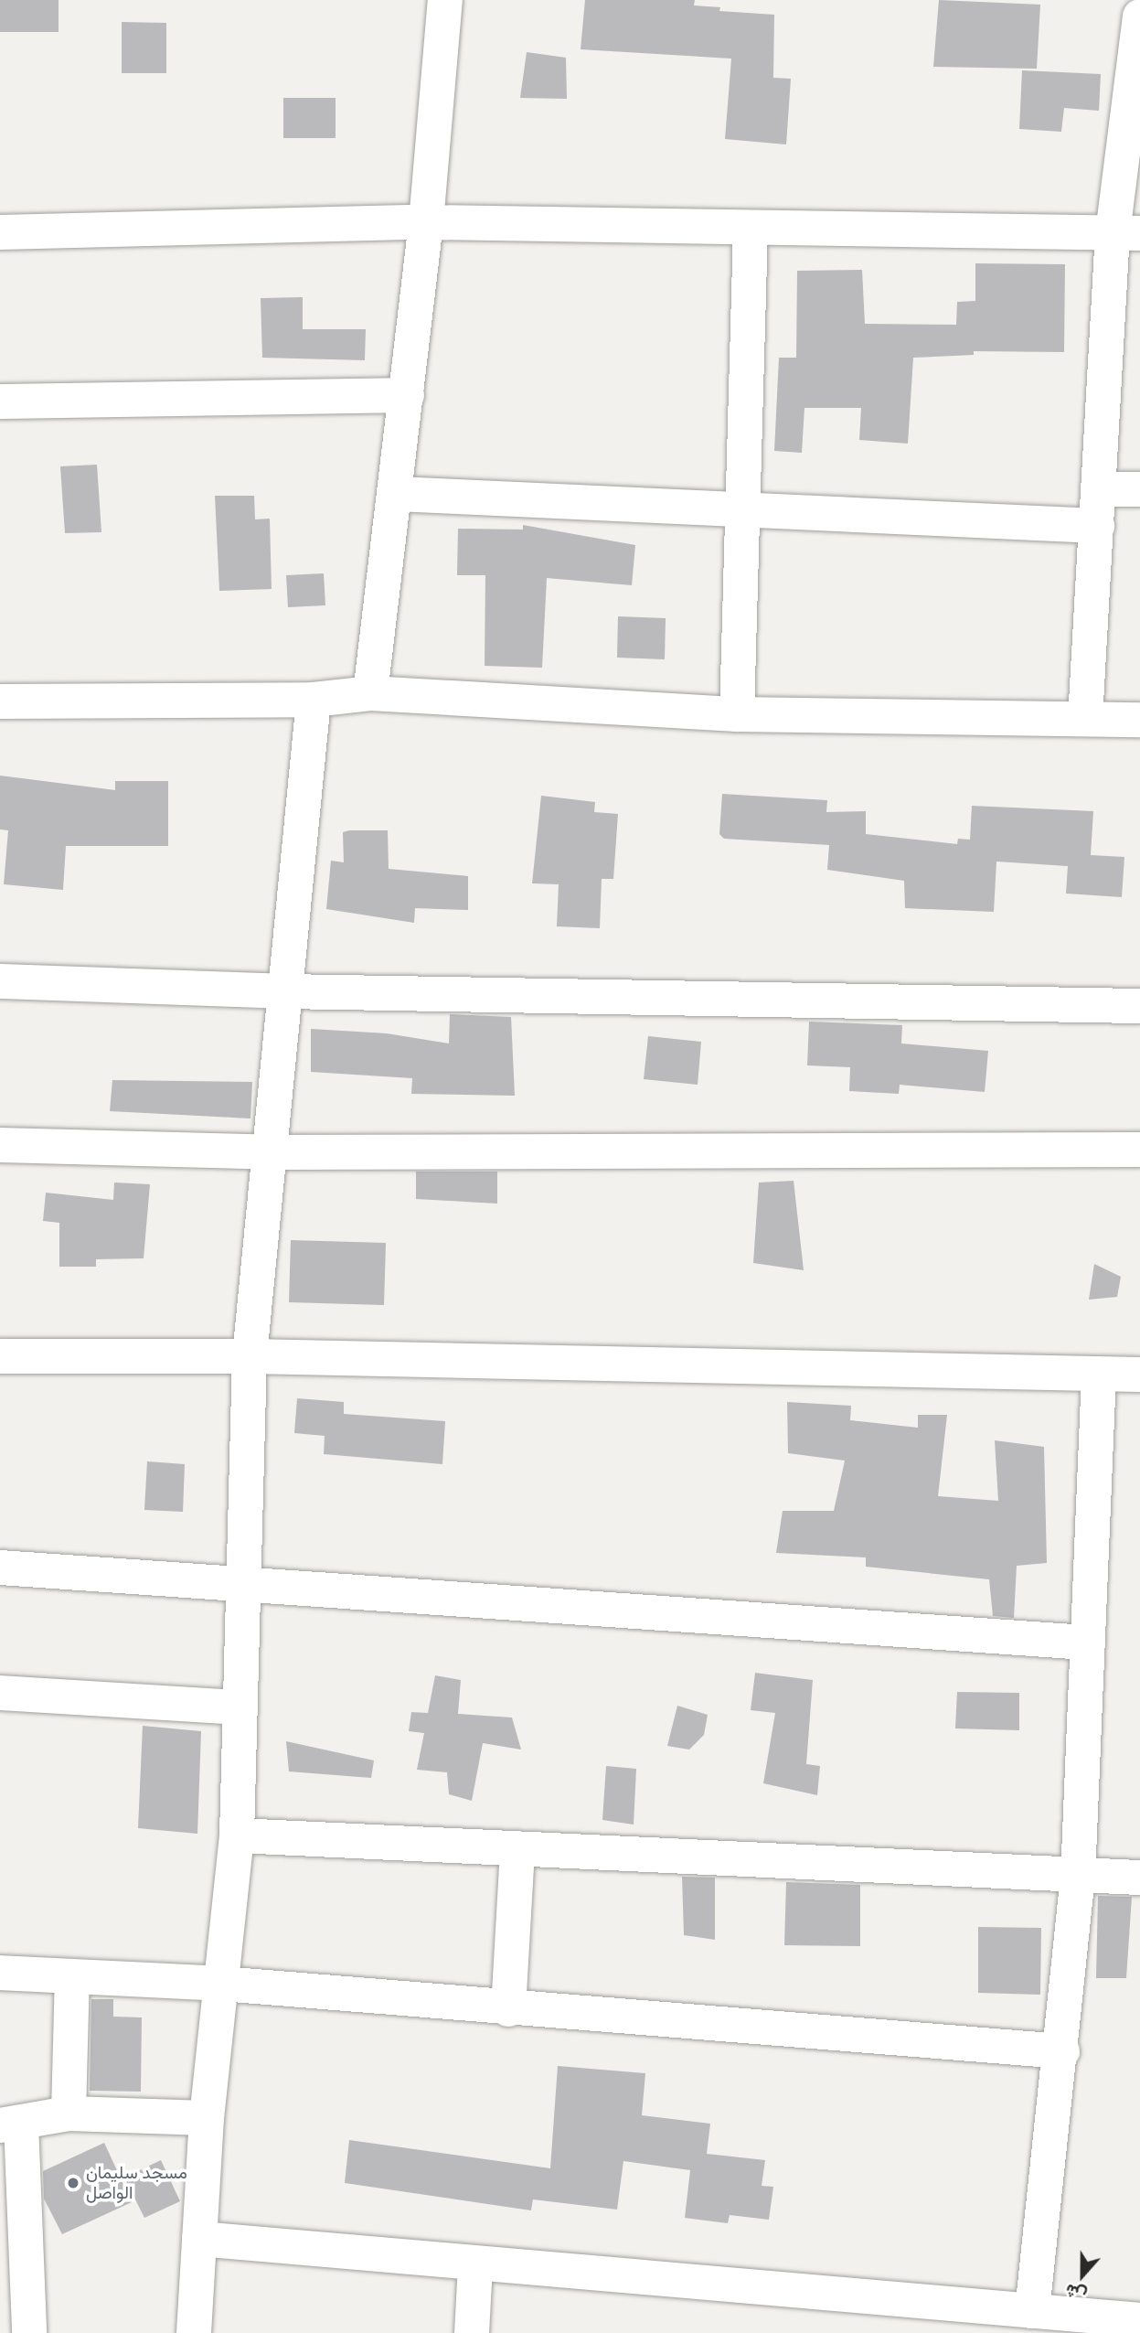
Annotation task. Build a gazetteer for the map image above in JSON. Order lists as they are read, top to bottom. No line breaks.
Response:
{"places":["مسجد سليمان الواصل"],"north":"bottom"}
